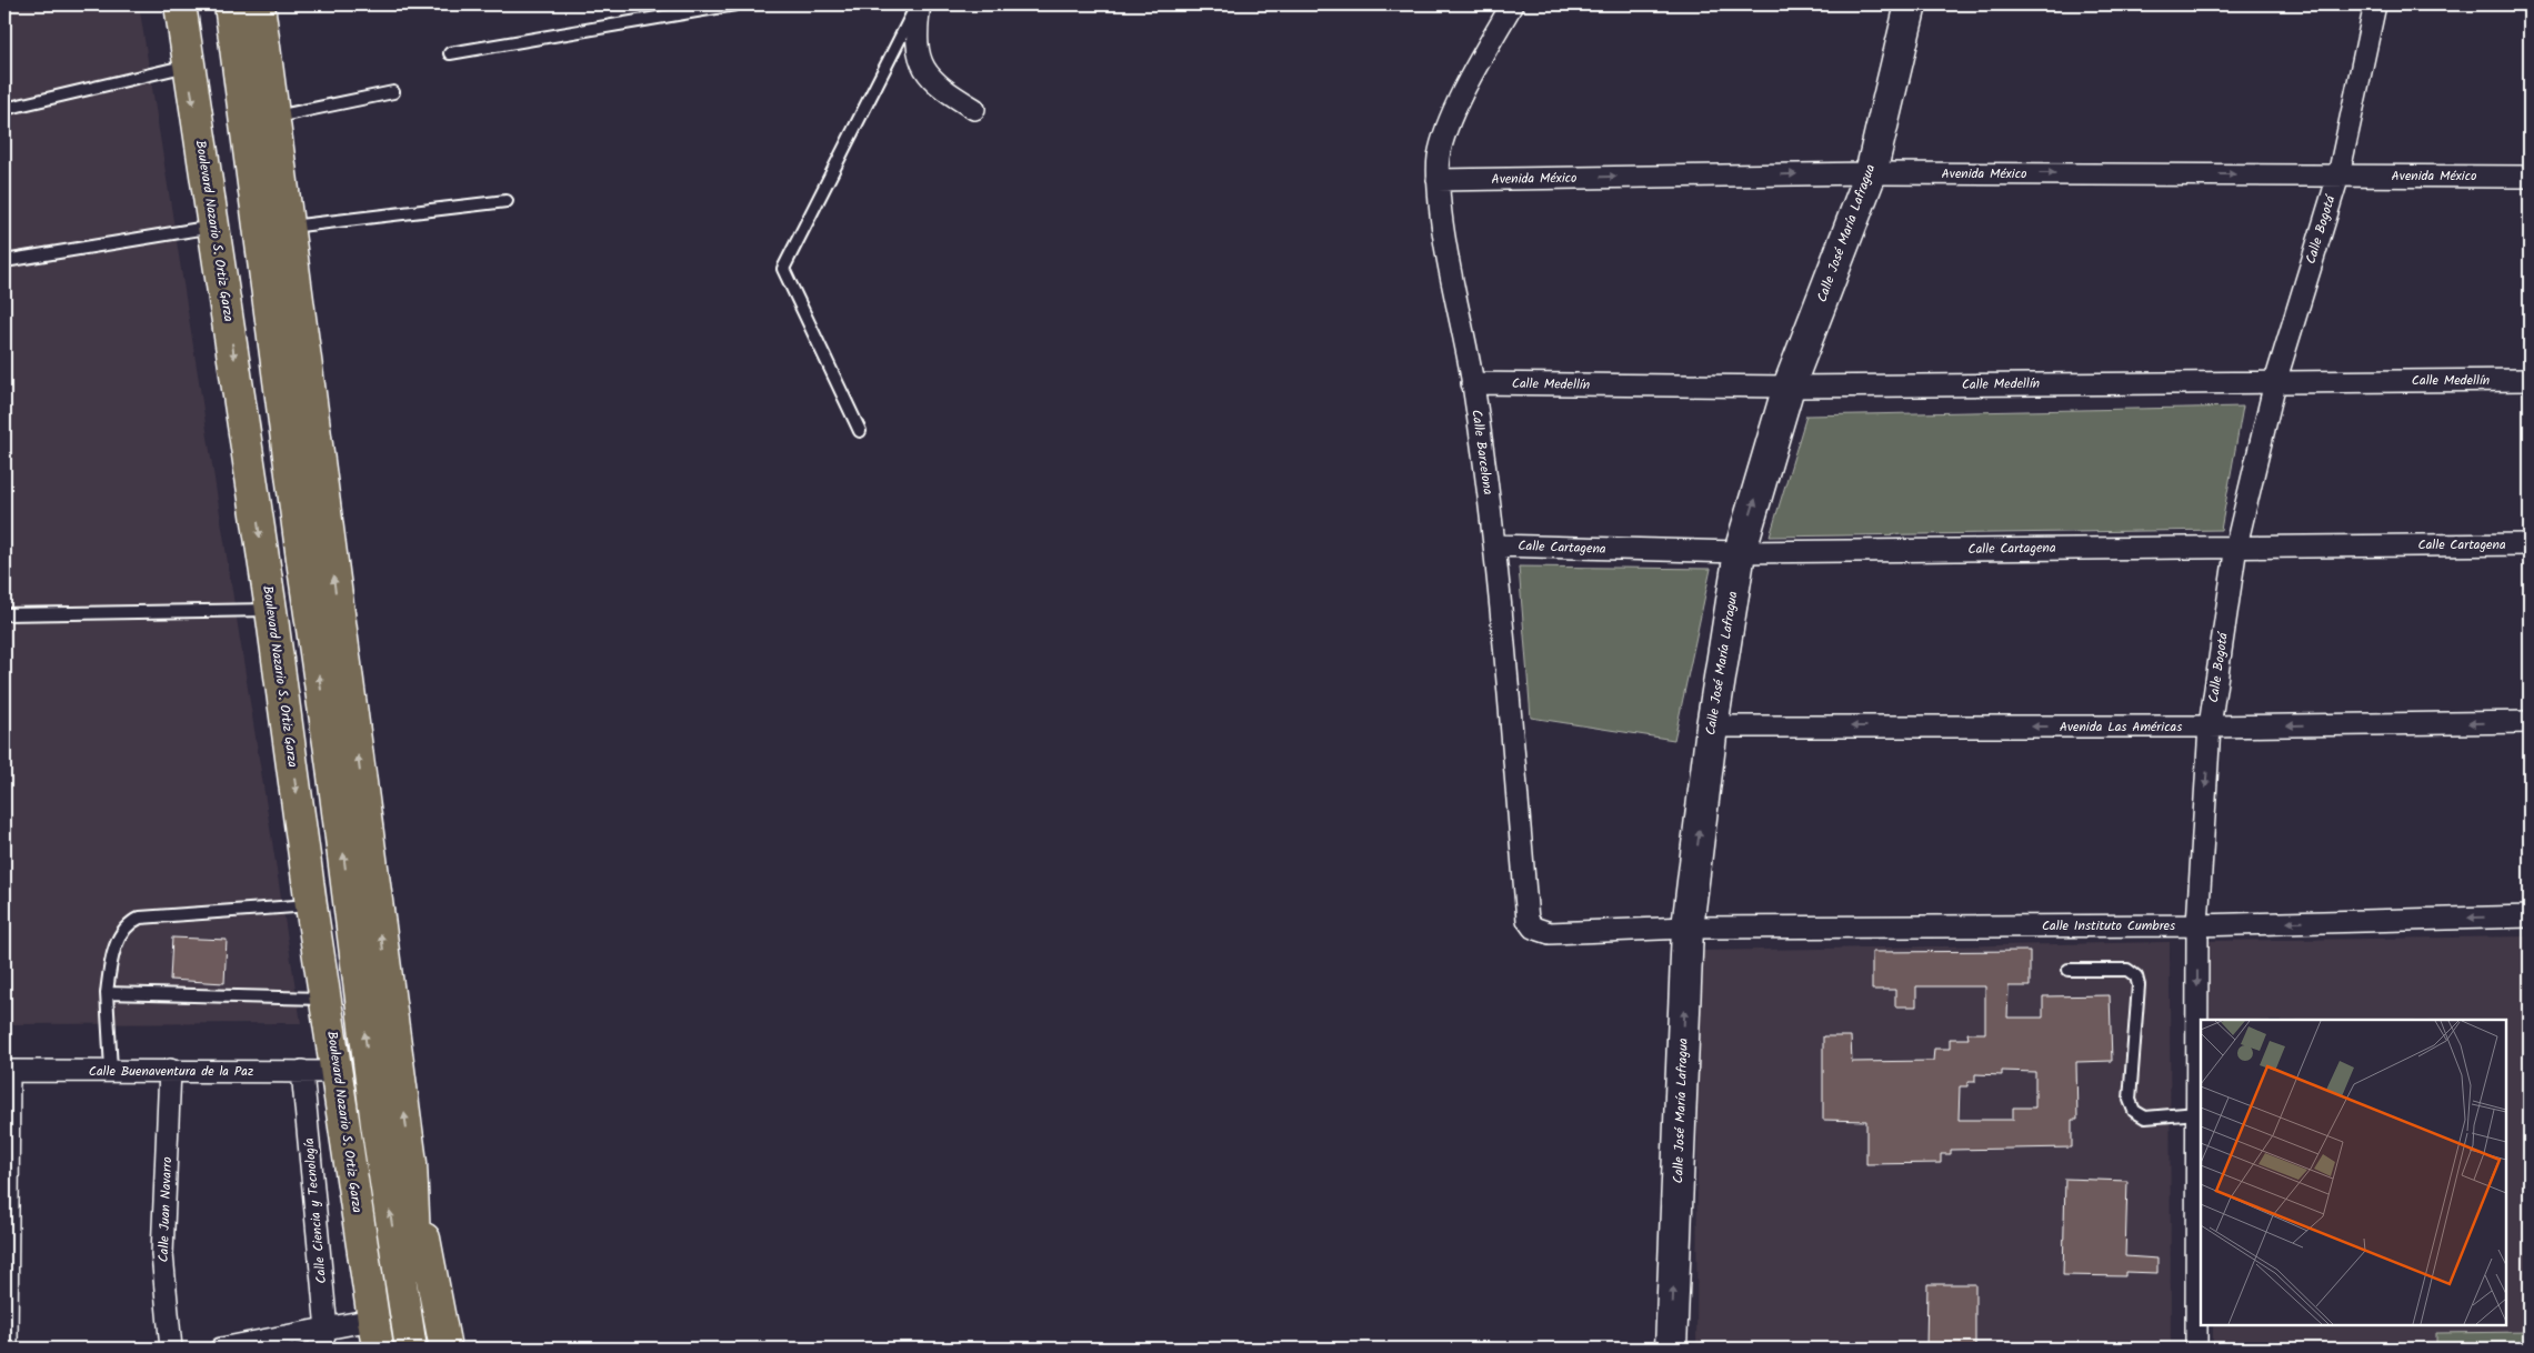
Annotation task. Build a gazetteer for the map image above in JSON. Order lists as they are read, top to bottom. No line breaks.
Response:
{"streets":{"highway":["Boulevard Nazario S. Ortiz Garza"],"main road":["Calle José María Lafragua"],"street":["Avenida México","Calle Bogotá","Calle Medellín","Calle Barcelona","Calle Cartagena","Avenida Las Américas","Calle Instituto Cumbres","Calle Buenaventura de la Paz","Calle Juan Navarro","Calle Ciencia y Tecnología"]},"crossings":[["Avenida México","Calle Bogotá"],["Avenida México","Calle José María Lafragua"],["Avenida México","Calle Barcelona"],["Calle Bogotá","Calle Medellín"],["Calle Bogotá","Calle Cartagena"],["Calle Bogotá","Avenida Las Américas"],["Calle Bogotá","Calle Instituto Cumbres"],["Boulevard Nazario S. Ortiz Garza","Calle Buenaventura de la Paz"],["Calle José María Lafragua","Calle Medellín"],["Calle José María Lafragua","Calle Cartagena"],["Calle José María Lafragua","Avenida Las Américas"],["Calle José María Lafragua","Calle Instituto Cumbres"],["Calle Medellín","Calle Barcelona"],["Calle Barcelona","Calle Cartagena"],["Calle Barcelona","Calle Instituto Cumbres"],["Calle Buenaventura de la Paz","Calle Juan Navarro"],["Calle Buenaventura de la Paz","Calle Ciencia y Tecnología"]],"one_way":["Avenida México","Calle José María Lafragua","Avenida Las Américas"]}
